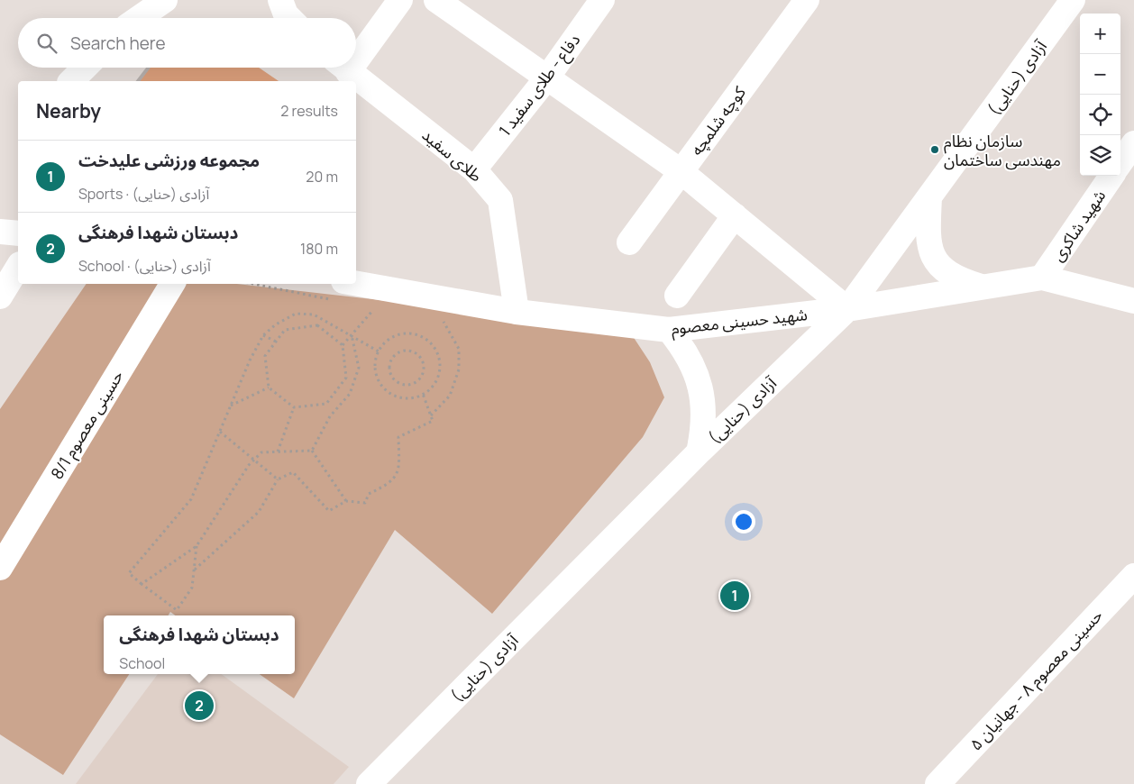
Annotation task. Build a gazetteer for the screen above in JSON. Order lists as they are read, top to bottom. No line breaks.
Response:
{"streets":{"street":["آزادی (حنایی)","دفاع - طلای سفید 1","کوچه شلمچه","طلای سفید","شهید شاکری","شهید حسینی معصوم","حسینی معصوم 8/1","حسینی معصوم ۸ - جهانیان ۵"]},"crossings":[["آزادی (حنایی)","شهید حسینی معصوم"],["دفاع - طلای سفید 1","طلای سفید"],["طلای سفید","شهید حسینی معصوم"],["شهید شاکری","شهید حسینی معصوم"]],"places":["سازمان نظام مهندسی ساختمان"],"page":{"map_buttons":["+","−"],"search":"Search here","heading":["Nearby","2 results"],"list":[{"mark":"1","name":"مجموعه ورزشی علیدخت","note":"Sports · آزادی (حنایی)","value":"20 m"},{"mark":"2","name":"دبستان شهدا فرهنگی","note":"School · آزادی (حنایی)","value":"180 m"}],"pins":["1","2"],"popup":["دبستان شهدا فرهنگی","School"]}}
